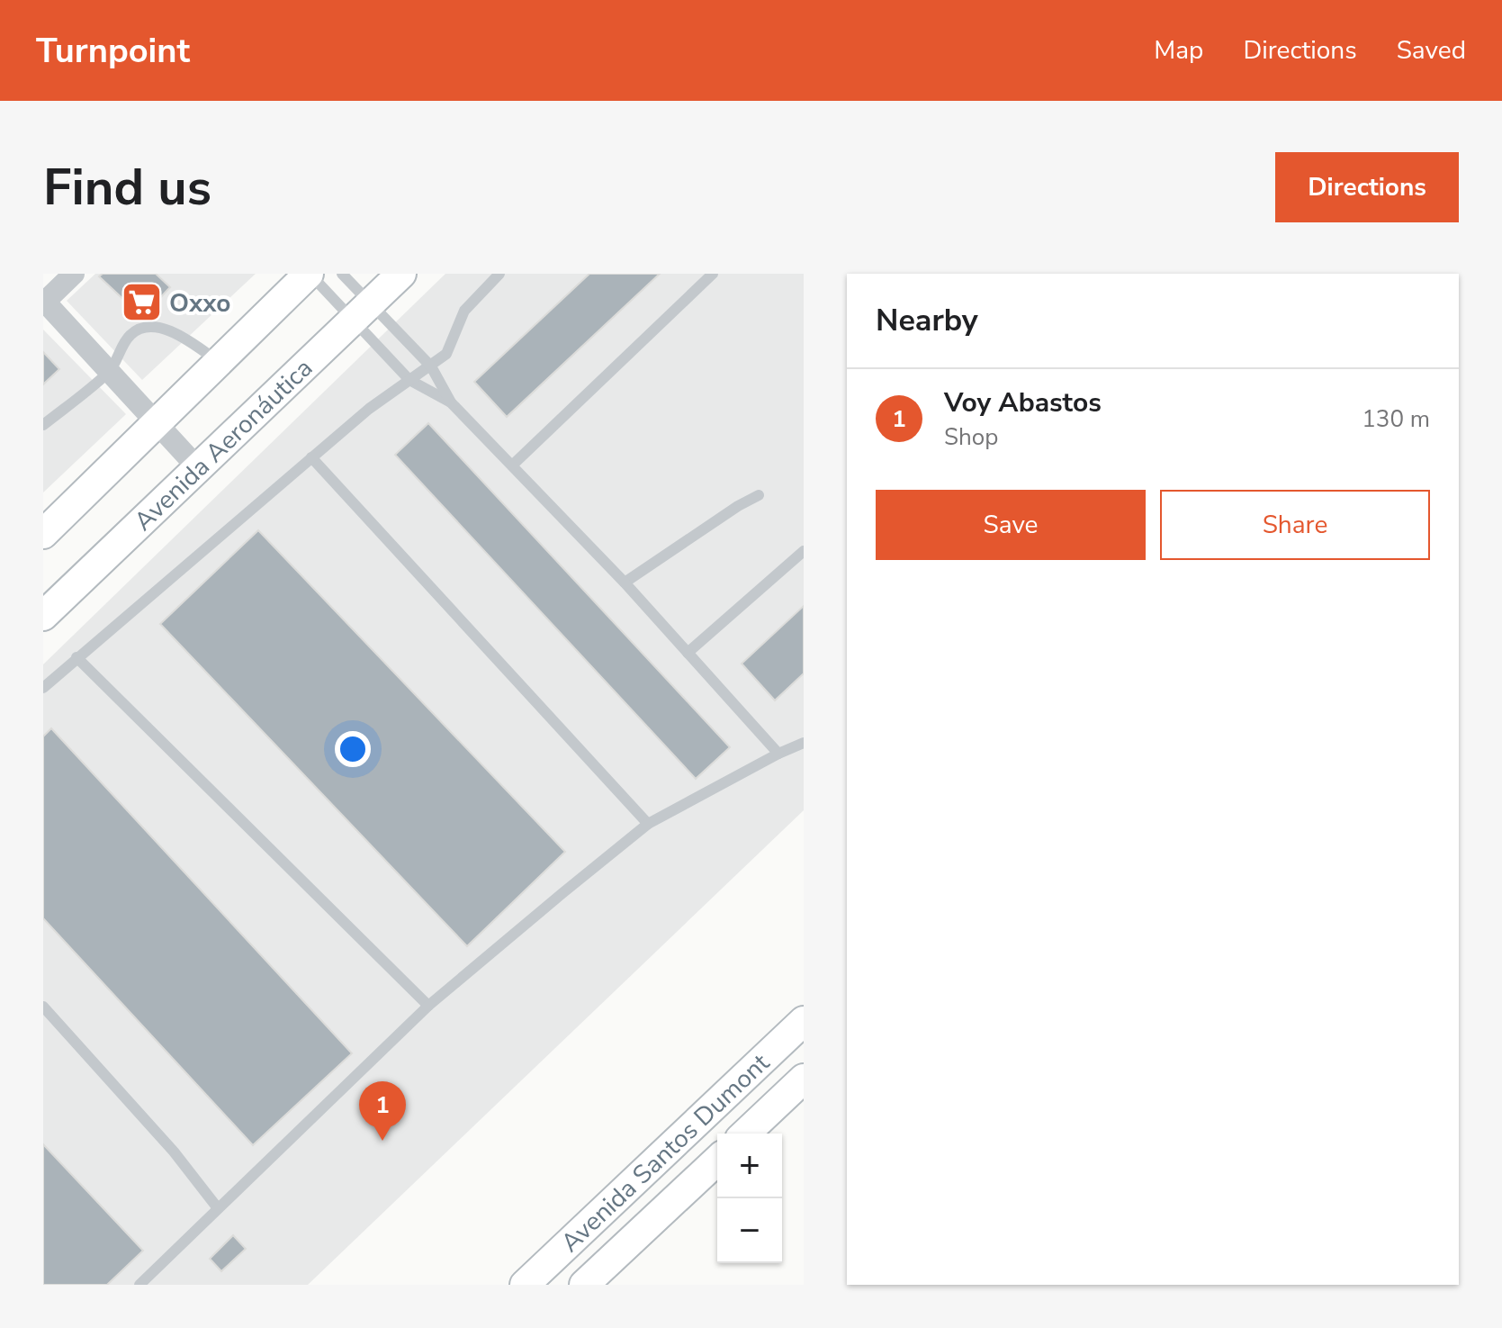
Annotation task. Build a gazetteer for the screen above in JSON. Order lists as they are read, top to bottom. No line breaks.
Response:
{"streets":{"main road":["Avenida Aeronáutica","Avenida Santos Dumont"]},"places":{"supermarket":["Oxxo"]},"page":{"header":"Turnpoint","nav":["Map","Directions","Saved"],"buttons":["Directions",["Save","Share"]],"title":"Find us","heading":"Nearby","list":[{"mark":"1","name":"Voy Abastos","note":"Shop","value":"130 m"}],"pins":"1","map_buttons":["+","−"]}}
